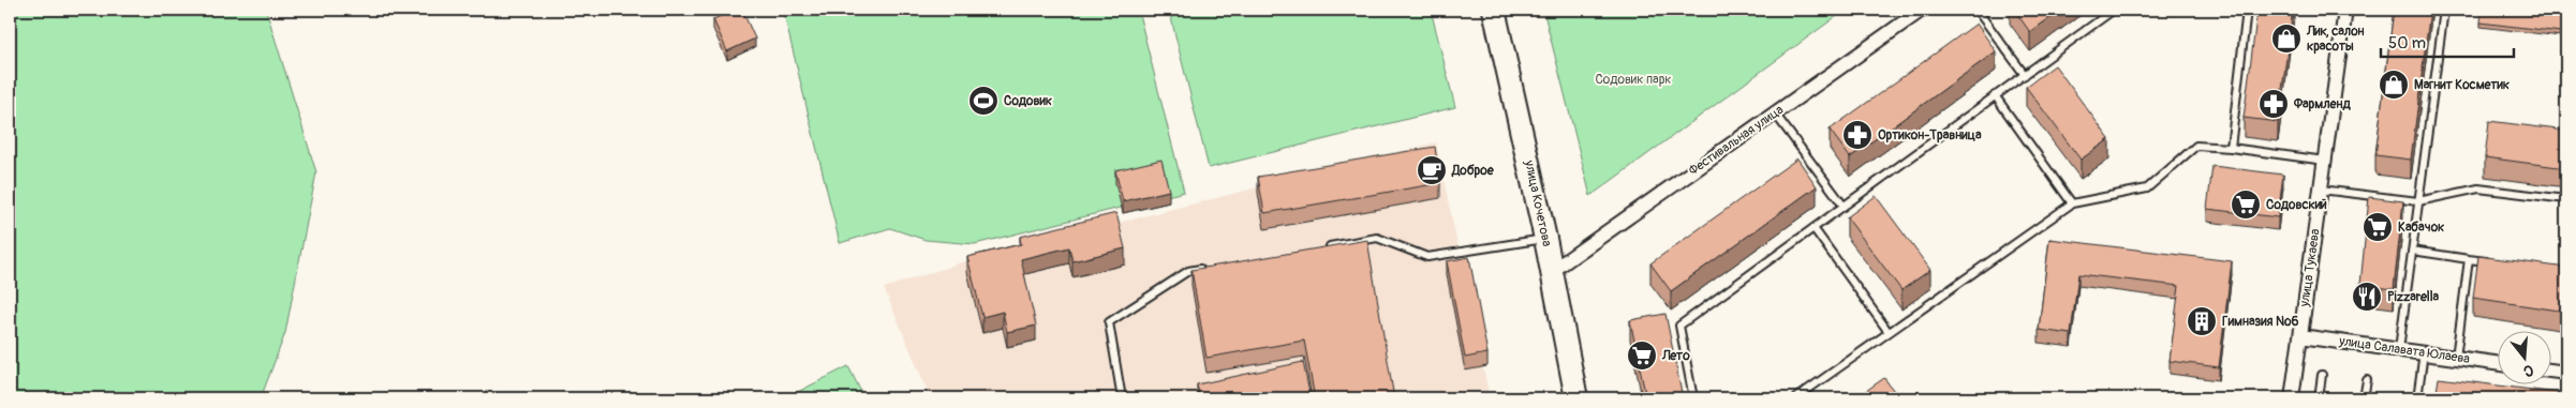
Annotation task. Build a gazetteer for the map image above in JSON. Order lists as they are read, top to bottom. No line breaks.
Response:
{"streets":{"main road":["улица Кочетова"],"street":["Фестивальная улица","улица Тукаева","улица Салавата Юлаева"]},"crossings":[["Фестивальная улица","улица Кочетова"],["улица Тукаева","улица Салавата Юлаева"]],"parks":["Содовик парк"],"places":{"shop":["Лик, салон красоты","Магнит Косметик"],"sports":["Содовик"],"pharmacy":["Фармленд","Ортикон-Травница"],"cafe":["Доброе"],"supermarket":["Содовский","Кабачок","Лето"],"restaurant":["Pizzarella"],"building":["Гимназия №6"]},"scale_bar":"50 m","north":"bottom"}
